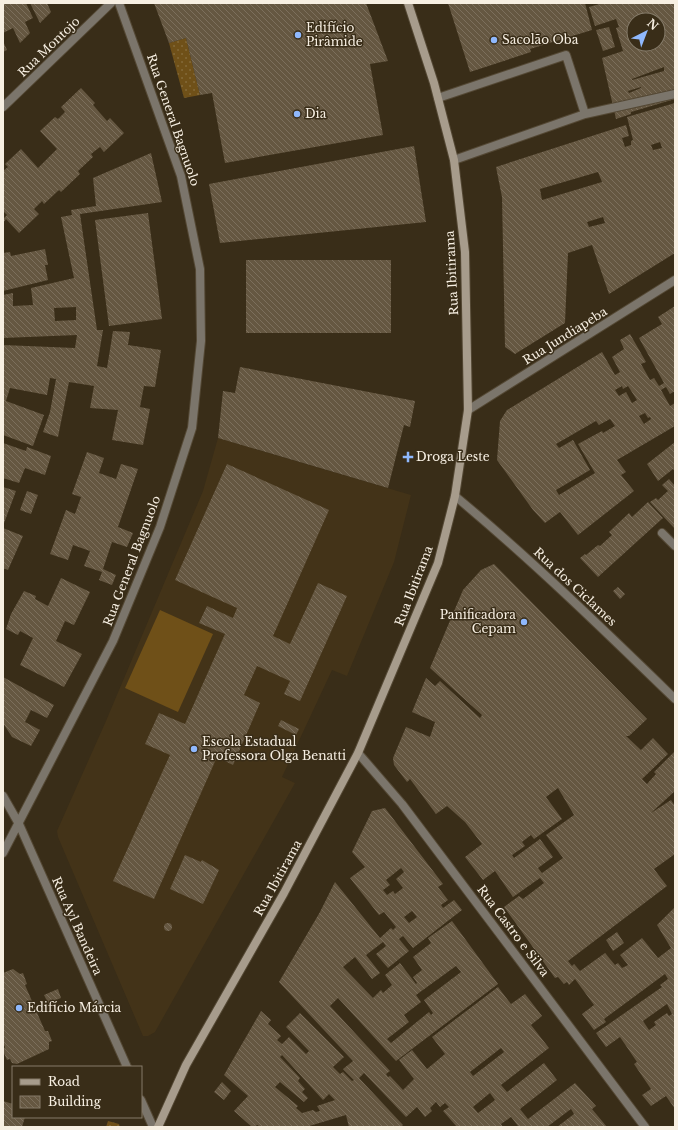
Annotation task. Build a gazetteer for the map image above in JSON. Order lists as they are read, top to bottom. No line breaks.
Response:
{"streets":{"main road":["Rua Ibitirama"],"street":["Rua Montojo","Rua General Bagnuolo","Rua Jundiapeba","Rua dos Ciclames","Rua Ayl Bandeira","Rua Castro e Silva"]},"crossings":[["Rua General Bagnuolo","Rua Ayl Bandeira"],["Rua Ibitirama","Rua Jundiapeba"],["Rua Ibitirama","Rua dos Ciclames"],["Rua Ibitirama","Rua Castro e Silva"]],"places":{"other":["Edifício Pirâmide","Sacolão Oba","Dia","Panificadora Cepam","Escola Estadual Professora Olga Benatti","Edifício Márcia"],"health":["Droga Leste"]},"legend":["Road","Building"],"north":"top right"}
